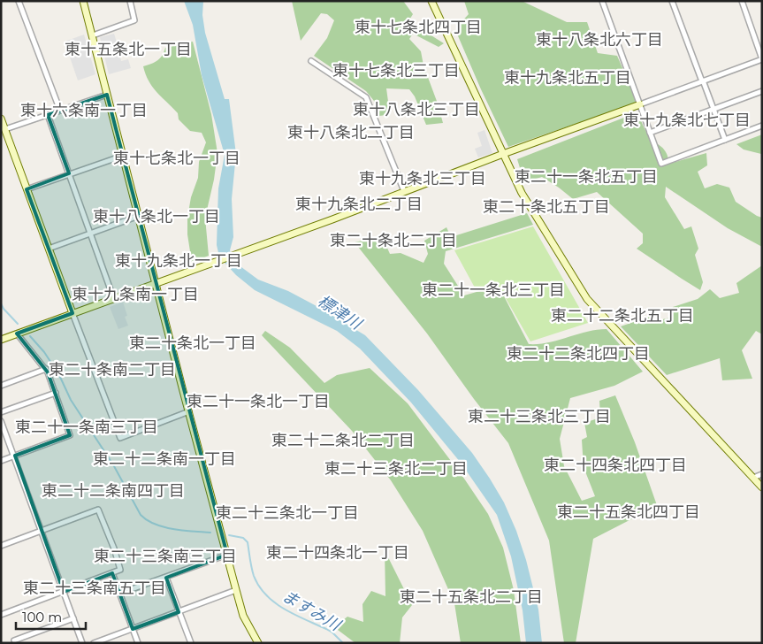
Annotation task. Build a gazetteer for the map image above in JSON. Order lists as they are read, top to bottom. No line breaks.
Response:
{"districts":["東十七条北四丁目","東十八条北六丁目","東十五条北一丁目","東十七条北三丁目","東十九条北五丁目","東十八条北三丁目","東十六条南一丁目","東十九条北七丁目","東十八条北二丁目","東十七条北一丁目","東二十一条北五丁目","東十九条北三丁目","東十九条北二丁目","東二十条北五丁目","東十八条北一丁目","東二十条北二丁目","東十九条北一丁目","東二十一条北三丁目","東十九条南一丁目","東二十二条北五丁目","東二十条北一丁目","東二十二条北四丁目","東二十条南二丁目","東二十一条北一丁目","東二十三条北三丁目","東二十一条南三丁目","東二十二条北二丁目","東二十二条南一丁目","東二十四条北四丁目","東二十三条北二丁目","東二十二条南四丁目","東二十五条北四丁目","東二十三条北一丁目","東二十四条北一丁目","東二十三条南三丁目","東二十三条南五丁目","東二十五条北二丁目"],"water":["標津川","ますみ川"],"scale_bar":"100 m"}
